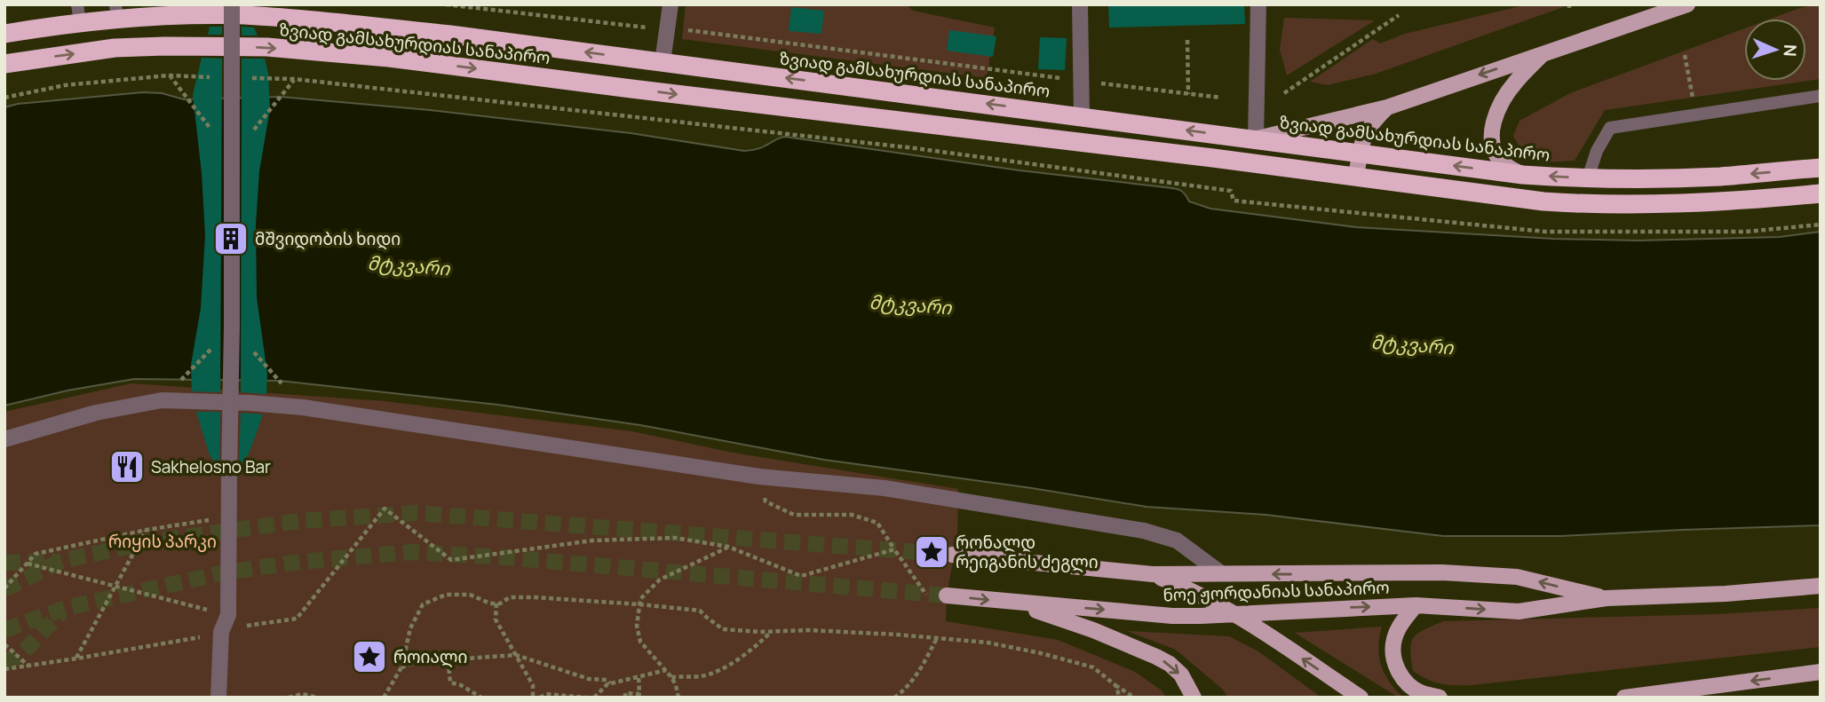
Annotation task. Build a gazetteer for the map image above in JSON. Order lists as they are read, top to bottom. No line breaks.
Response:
{"streets":{"highway":["ზვიად გამსახურდიას სანაპირო"],"main road":["ნოე ჟორდანიას სანაპირო"]},"water":["მტკვარი"],"parks":["რიყის პარკი"],"places":{"building":["მშვიდობის ხიდი"],"restaurant":["Sakhelosno Bar"],"place":["რონალდ რეიგანის ძეგლი","როიალი"]},"north":"right"}
